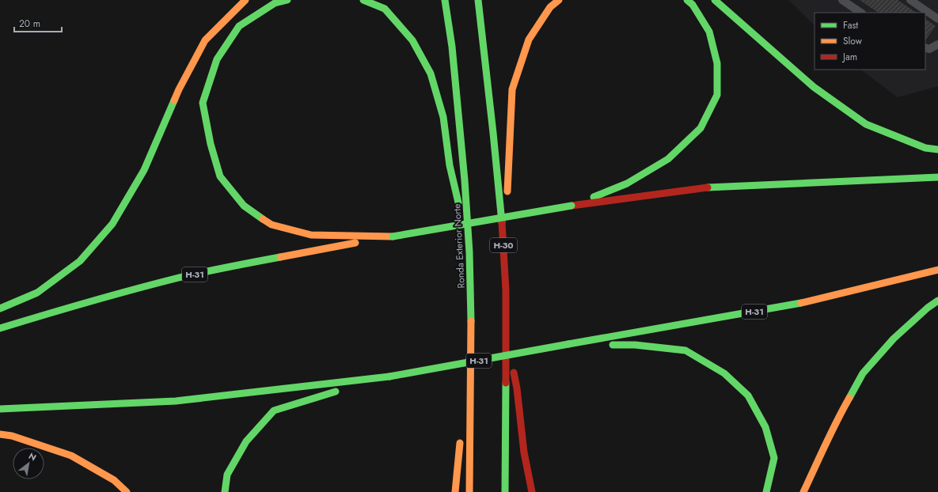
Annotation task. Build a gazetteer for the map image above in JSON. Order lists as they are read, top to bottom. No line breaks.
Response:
{"streets":{"highway":["H-30","Ronda Exterior Norte","H-31"]},"legend":["Fast","Slow","Jam"],"scale_bar":"20 m","north":"top right"}
